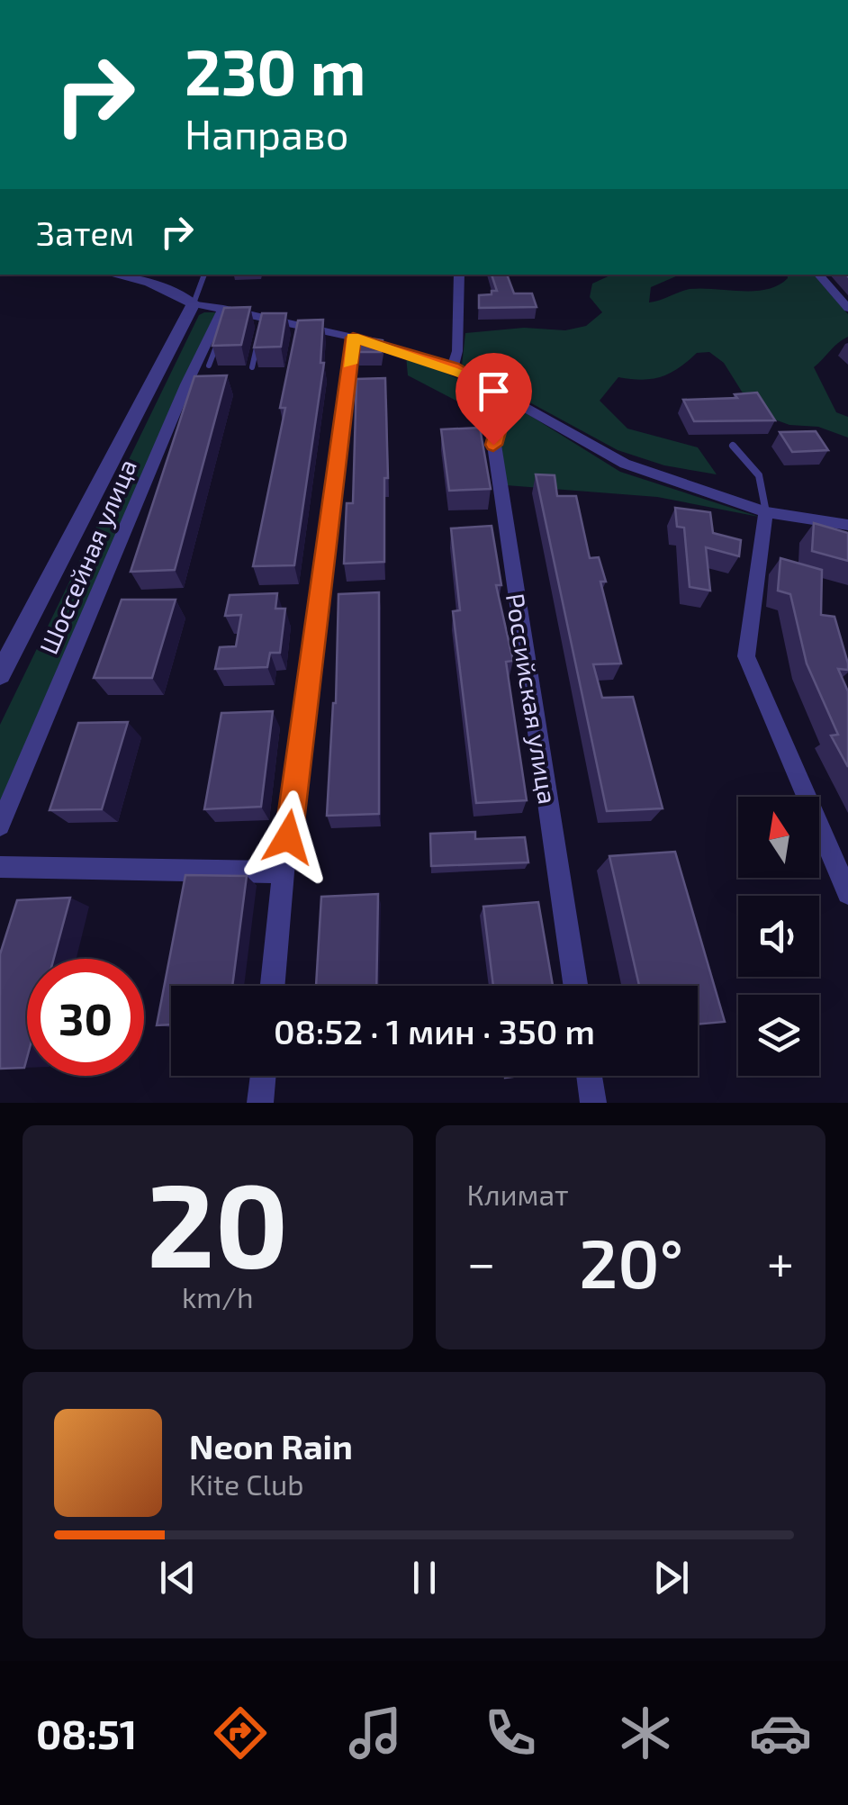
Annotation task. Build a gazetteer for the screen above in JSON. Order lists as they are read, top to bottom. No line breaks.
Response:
{"streets":{"street":["Шоссейная улица","Российская улица"]},"north":"top","page":{"turn":["230 m","Направо"],"then":"Затем","limit":"30","trip":"08:52 · 1 мин · 350 m","tile":[["20","km/h"],"Климат"],"heat":["−","20°","+"],"song":["Neon Rain","Kite Club"],"tabs":"08:51"}}
